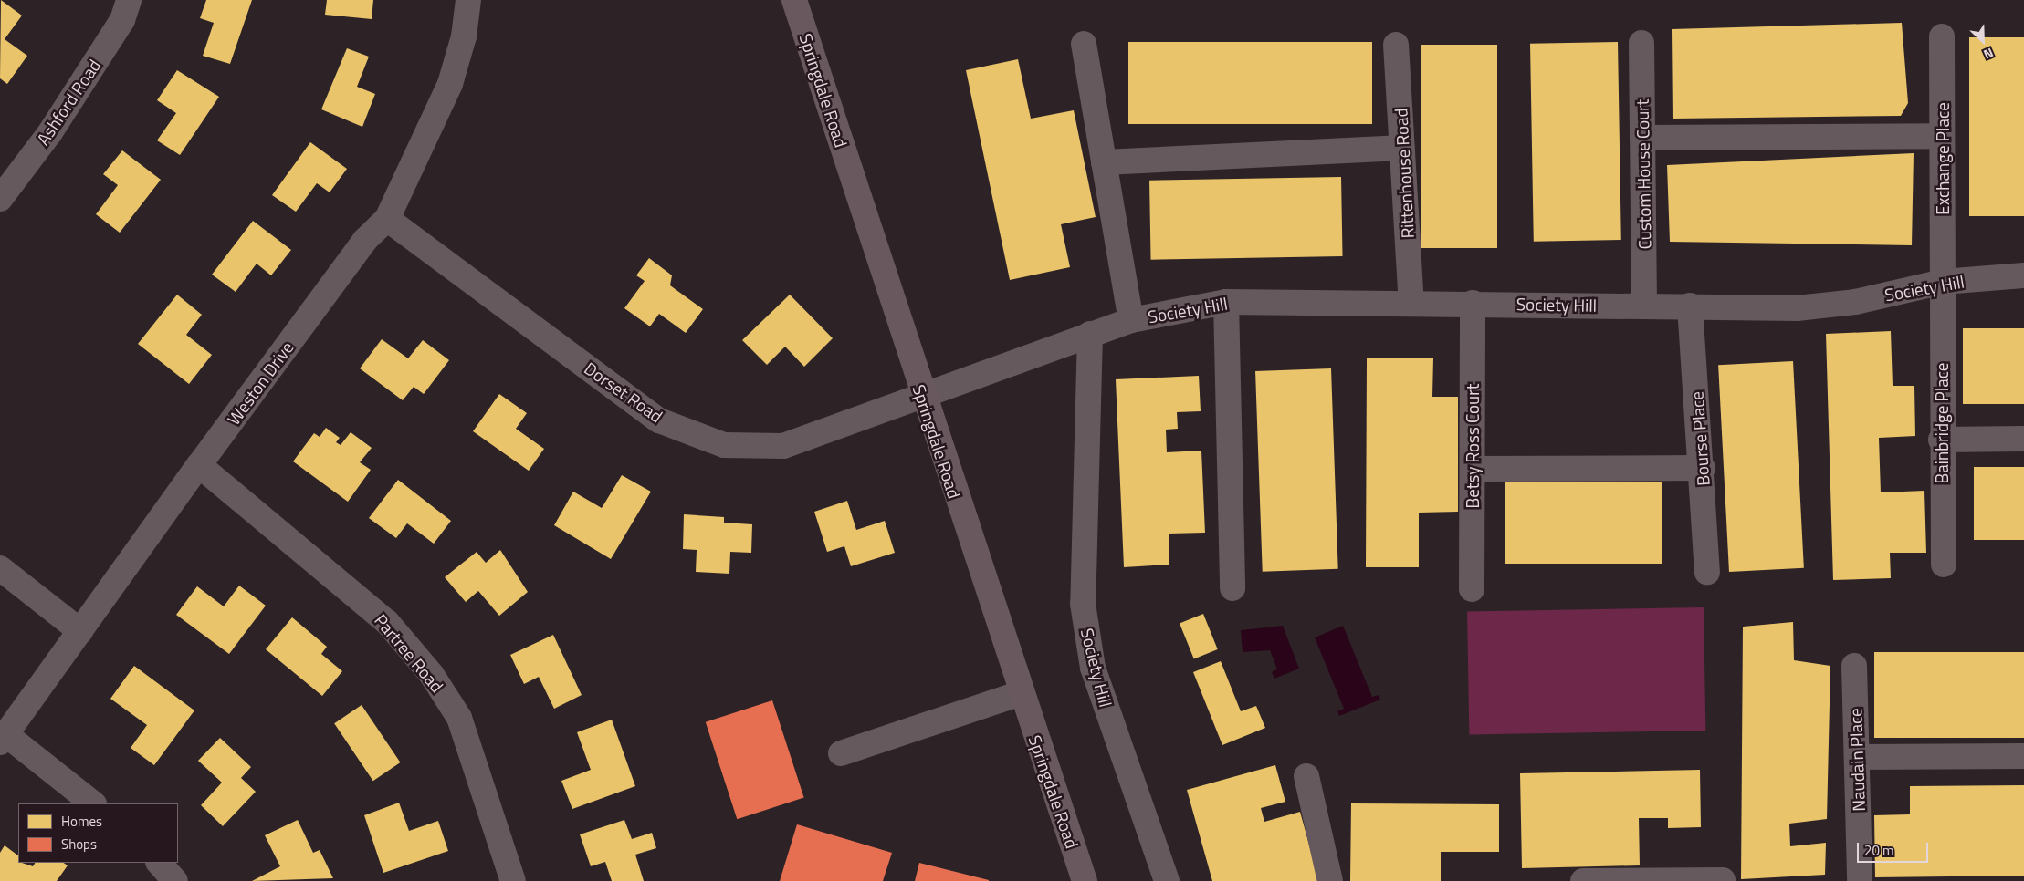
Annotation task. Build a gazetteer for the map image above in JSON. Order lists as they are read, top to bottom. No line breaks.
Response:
{"streets":{"main road":["Springdale Road"],"street":["Ashford Road","Exchange Place","Rittenhouse Road","Custom House Court","Society Hill","Weston Drive","Dorset Road","Bainbridge Place","Bourse Place","Betsy Ross Court","Partree Road","Naudain Place"]},"crossings":[["Springdale Road","Society Hill"],["Springdale Road","Dorset Road"],["Exchange Place","Society Hill"],["Exchange Place","Bainbridge Place"],["Rittenhouse Road","Society Hill"],["Custom House Court","Society Hill"],["Society Hill","Dorset Road"],["Society Hill","Bainbridge Place"],["Society Hill","Bourse Place"],["Society Hill","Betsy Ross Court"],["Weston Drive","Dorset Road"],["Weston Drive","Partree Road"]],"legend":["Homes","Shops"],"scale_bar":"20 m","north":"bottom right"}
